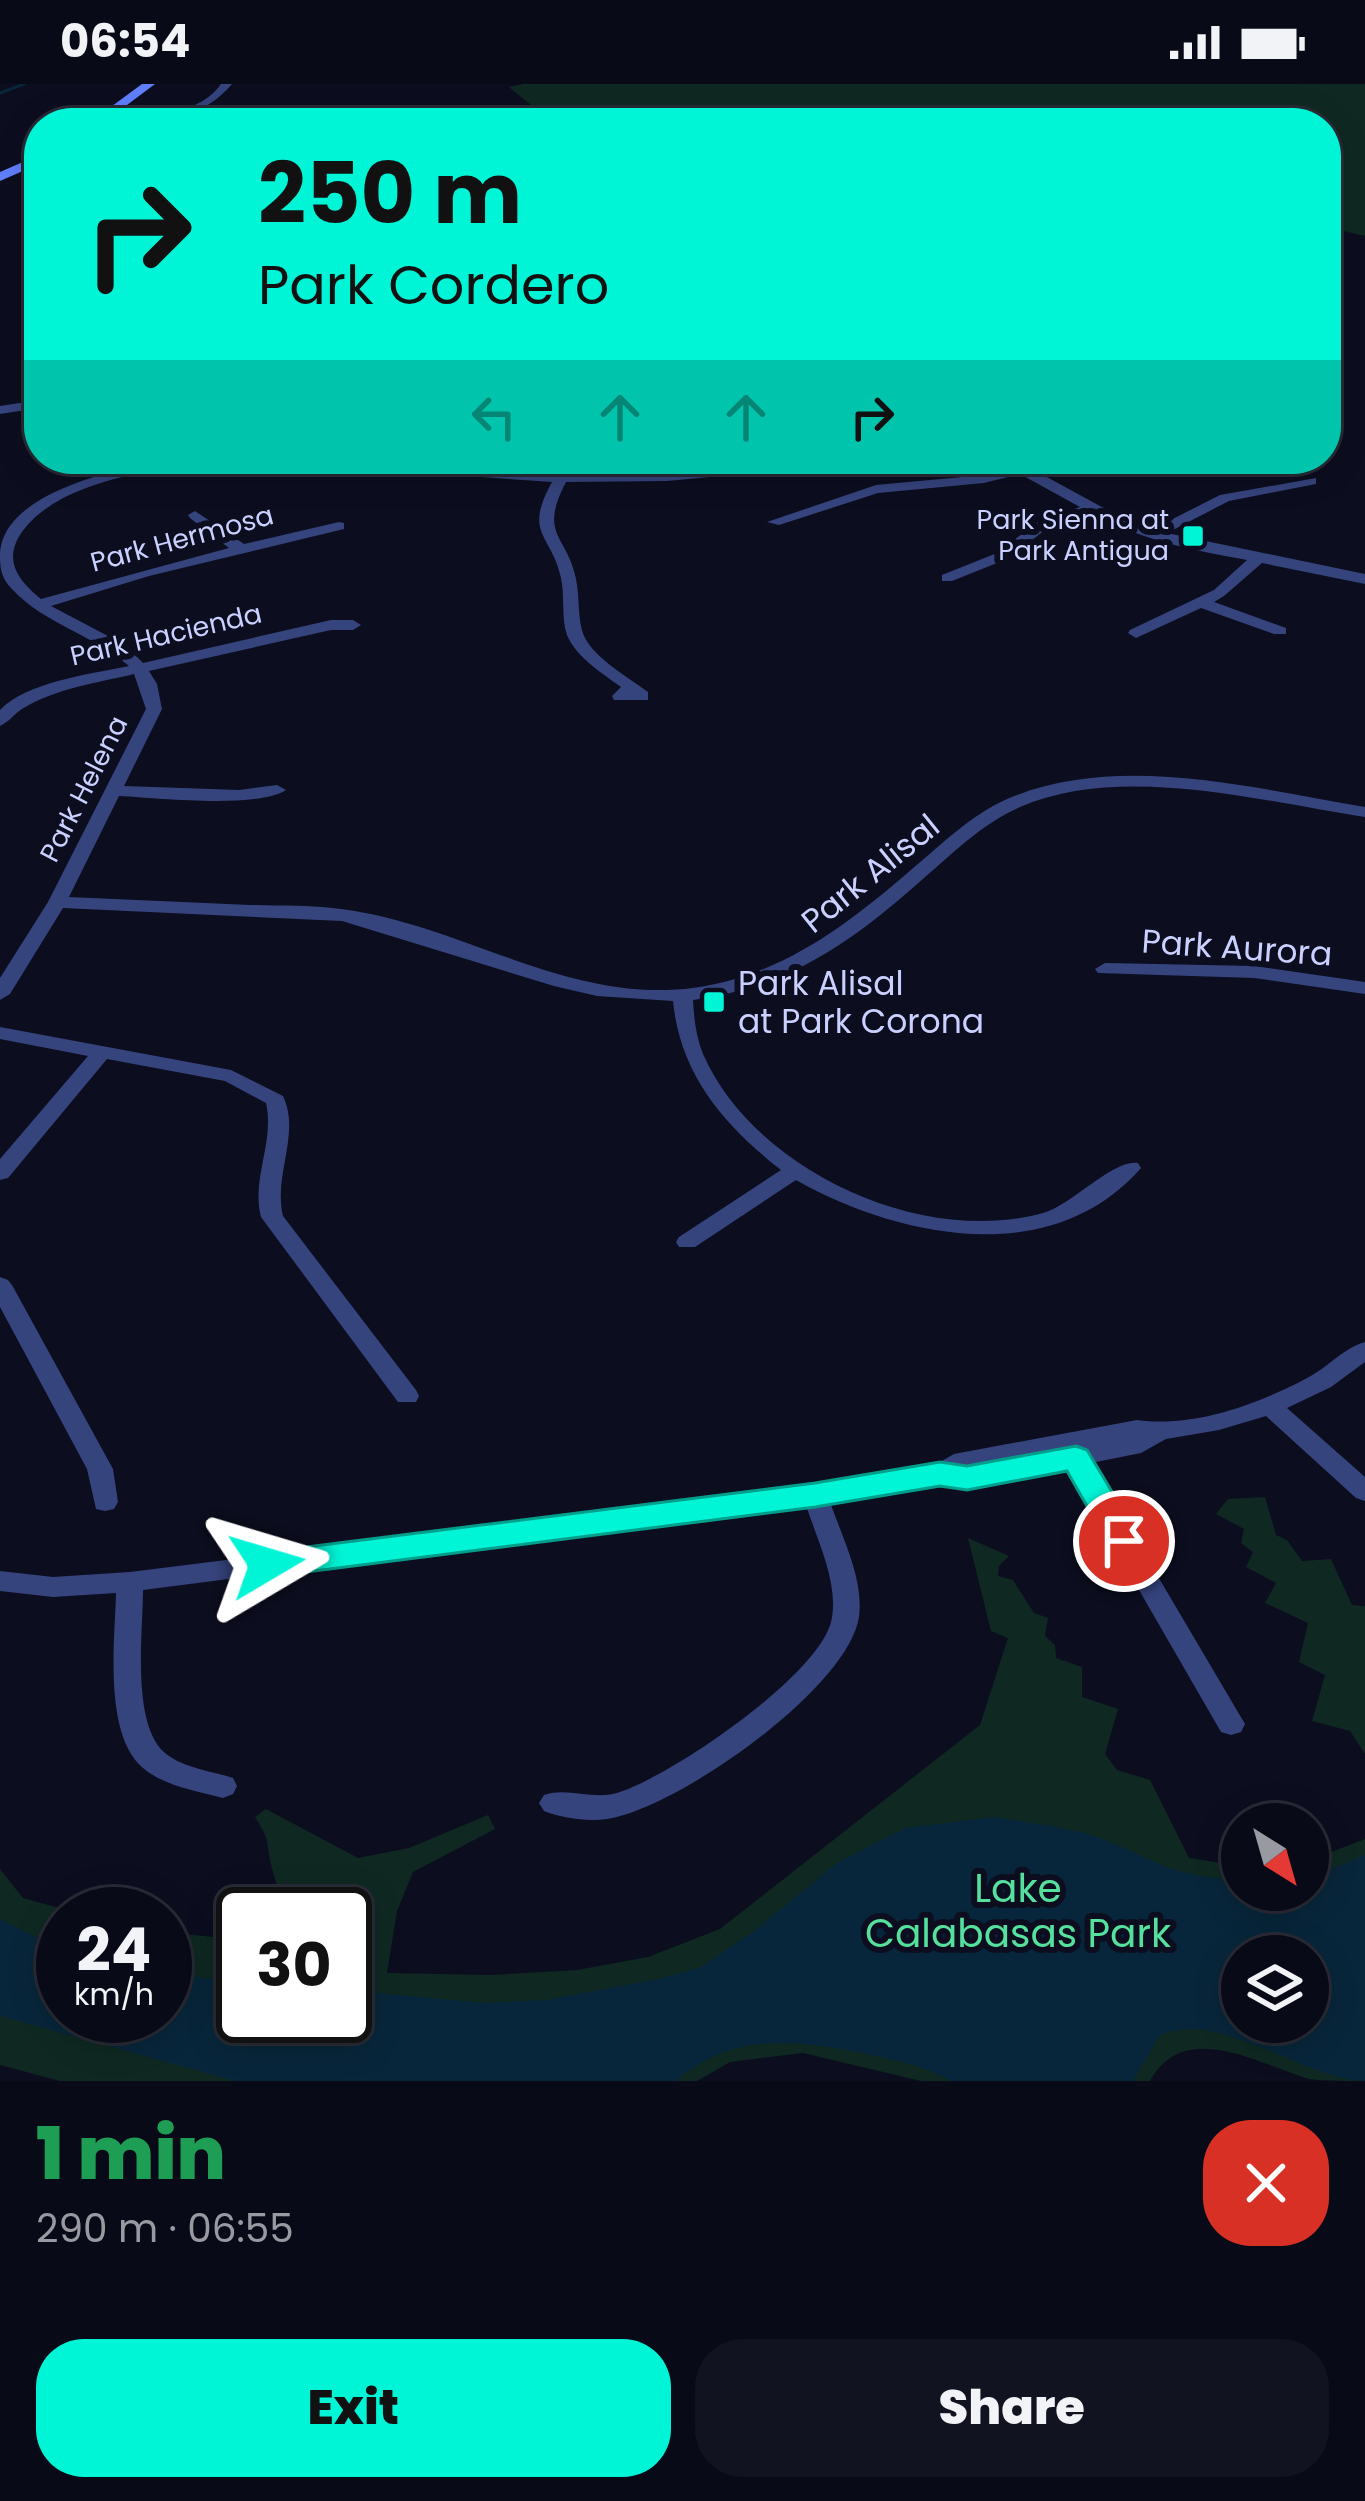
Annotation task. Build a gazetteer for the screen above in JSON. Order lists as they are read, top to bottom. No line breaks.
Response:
{"streets":{"street":["Park Hermosa","Park Hacienda","Park Helena","Park Alisal","Park Aurora"]},"crossings":[["Park Hacienda","Park Helena"],["Park Helena","Park Alisal"]],"parks":["Lake Calabasas Park"],"places":{"transit":["Park Sienna at Park Antigua","Park Alisal at Park Corona"]},"north":"bottom right","page":{"status":"06:54","turn":["250 m","Park Cordero"],"speed":"24 km/h","limit":"30","heading":["1 min","290 m · 06:55"],"buttons":["Exit","Share"]}}
